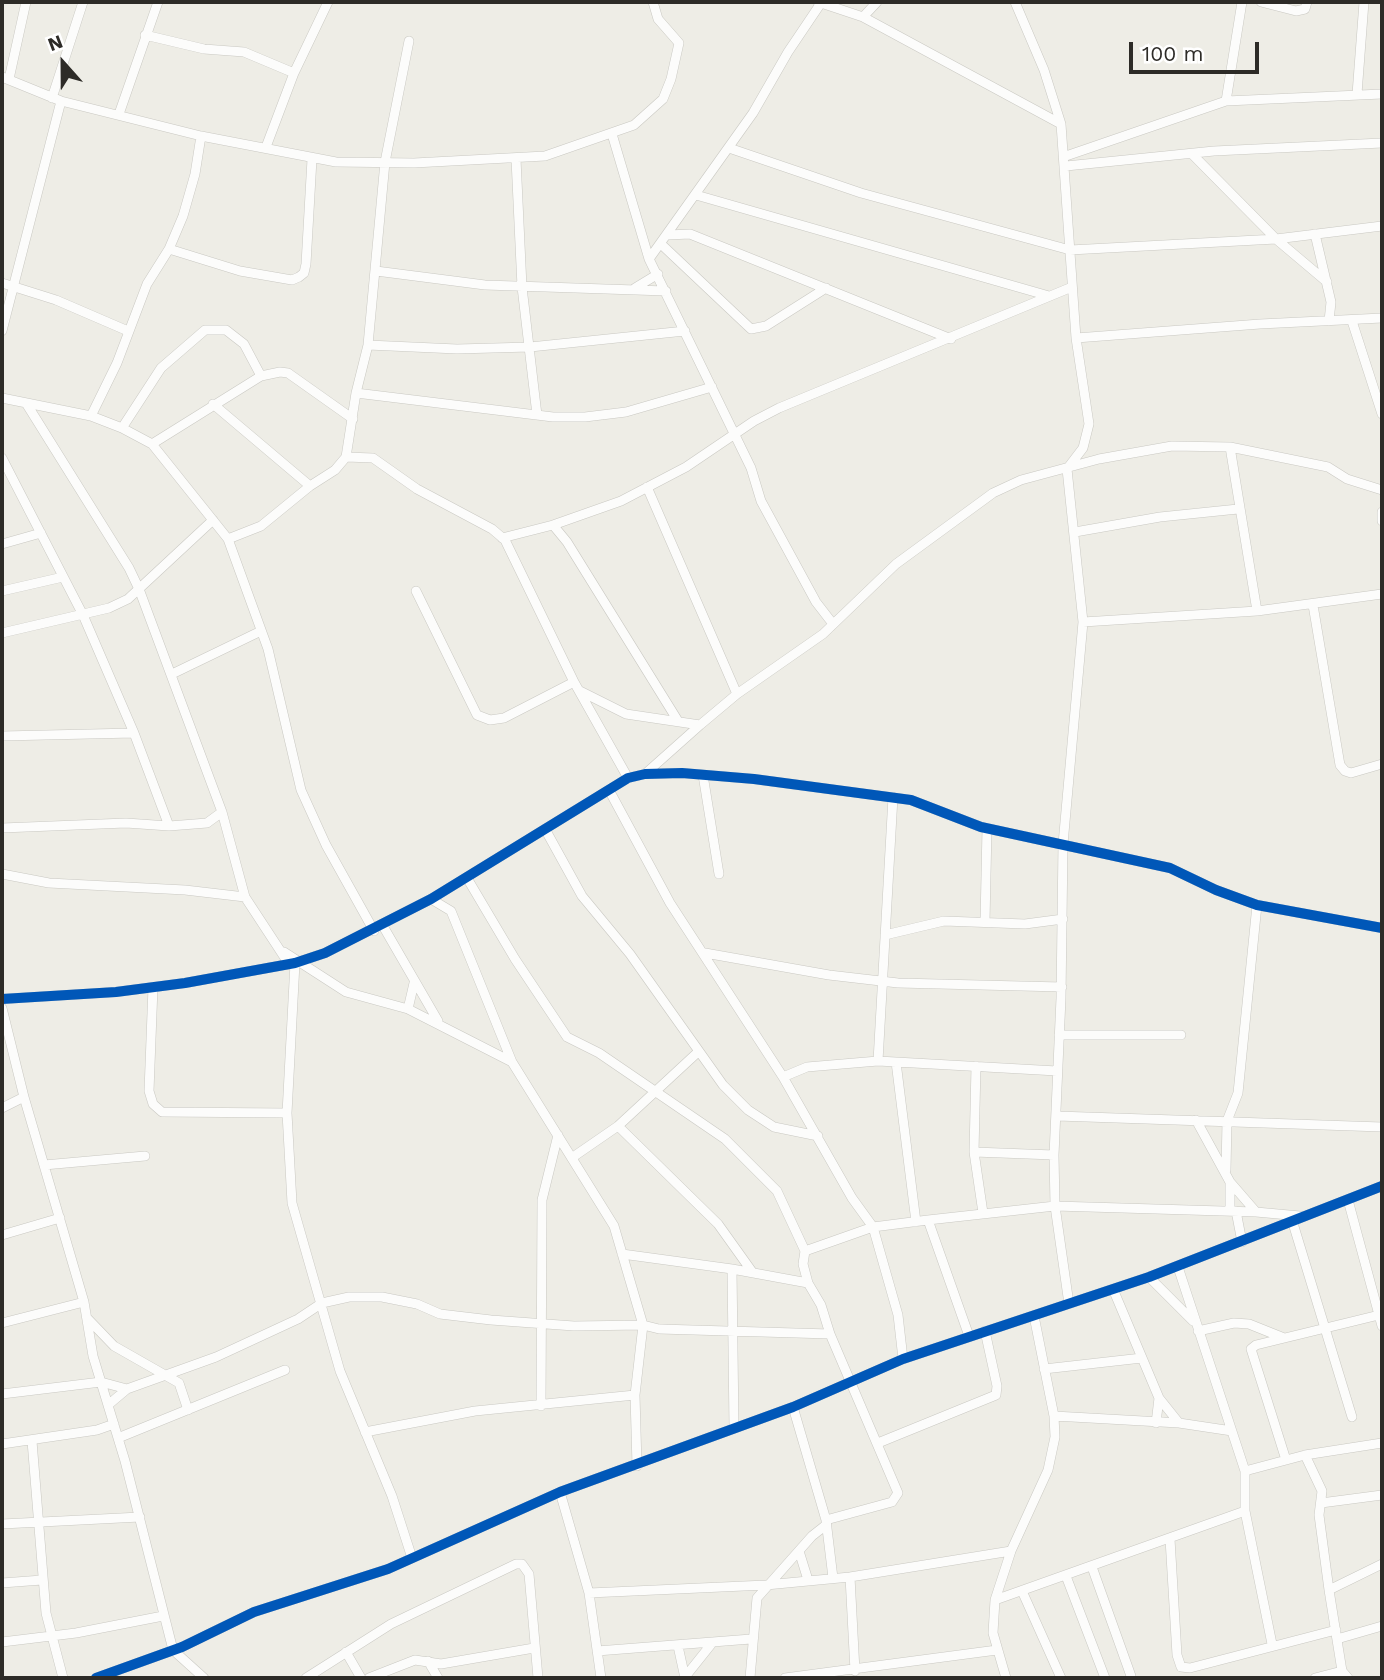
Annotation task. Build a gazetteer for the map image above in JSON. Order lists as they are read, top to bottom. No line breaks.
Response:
{"scale_bar":"100 m","north":"top"}
